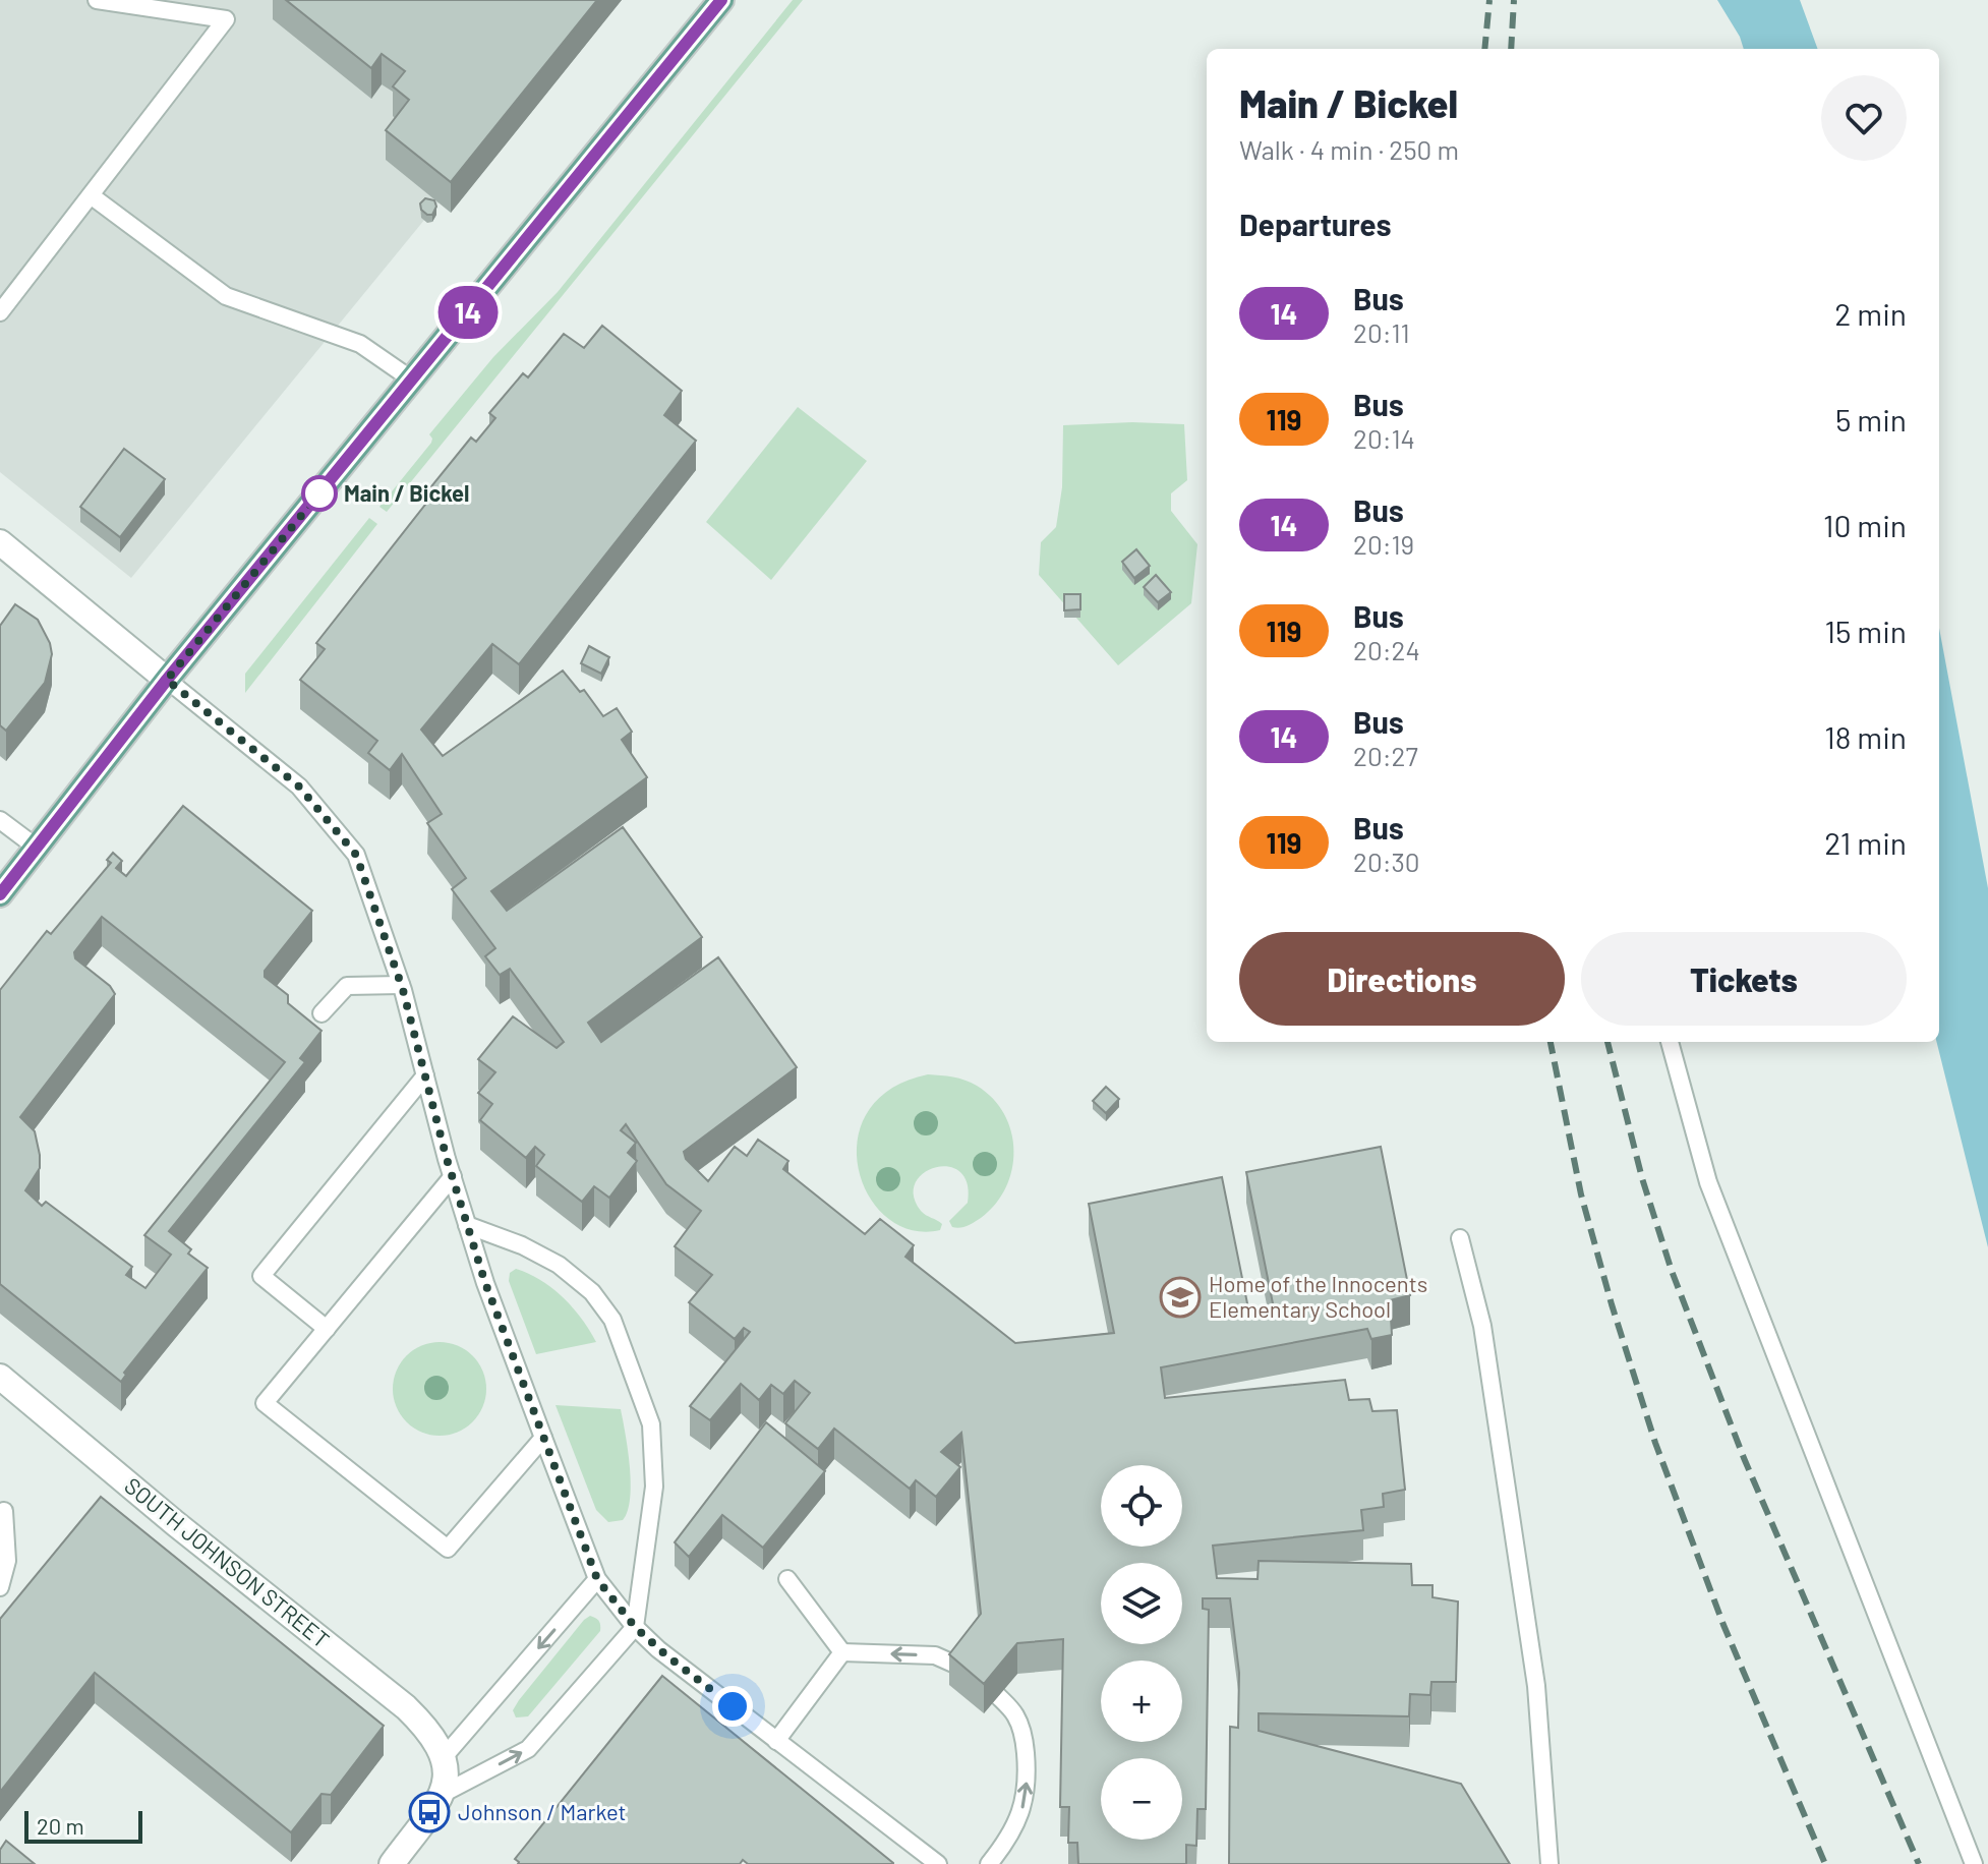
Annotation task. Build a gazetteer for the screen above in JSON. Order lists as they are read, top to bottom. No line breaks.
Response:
{"streets":{"street":["SOUTH JOHNSON STREET"]},"places":{"other":["Main / Bickel"],"school or university":["Home of the Innocents Elementary School"],"bus stop":["Johnson / Market"]},"lines":["bus line 14"],"scale_bar":"20 m","page":{"on_map":"14","heading":[["Main / Bickel","Walk · 4 min · 250 m"],"Departures"],"list":[{"mark":"14","name":"Bus","note":"20:11","value":"2 min"},{"mark":"119","name":"Bus","note":"20:14","value":"5 min"},{"mark":"14","name":"Bus","note":"20:19","value":"10 min"},{"mark":"119","name":"Bus","note":"20:24","value":"15 min"},{"mark":"14","name":"Bus","note":"20:27","value":"18 min"},{"mark":"119","name":"Bus","note":"20:30","value":"21 min"}],"buttons":["Directions","Tickets"],"map_buttons":["+","−"],"scale":"20 m"}}
